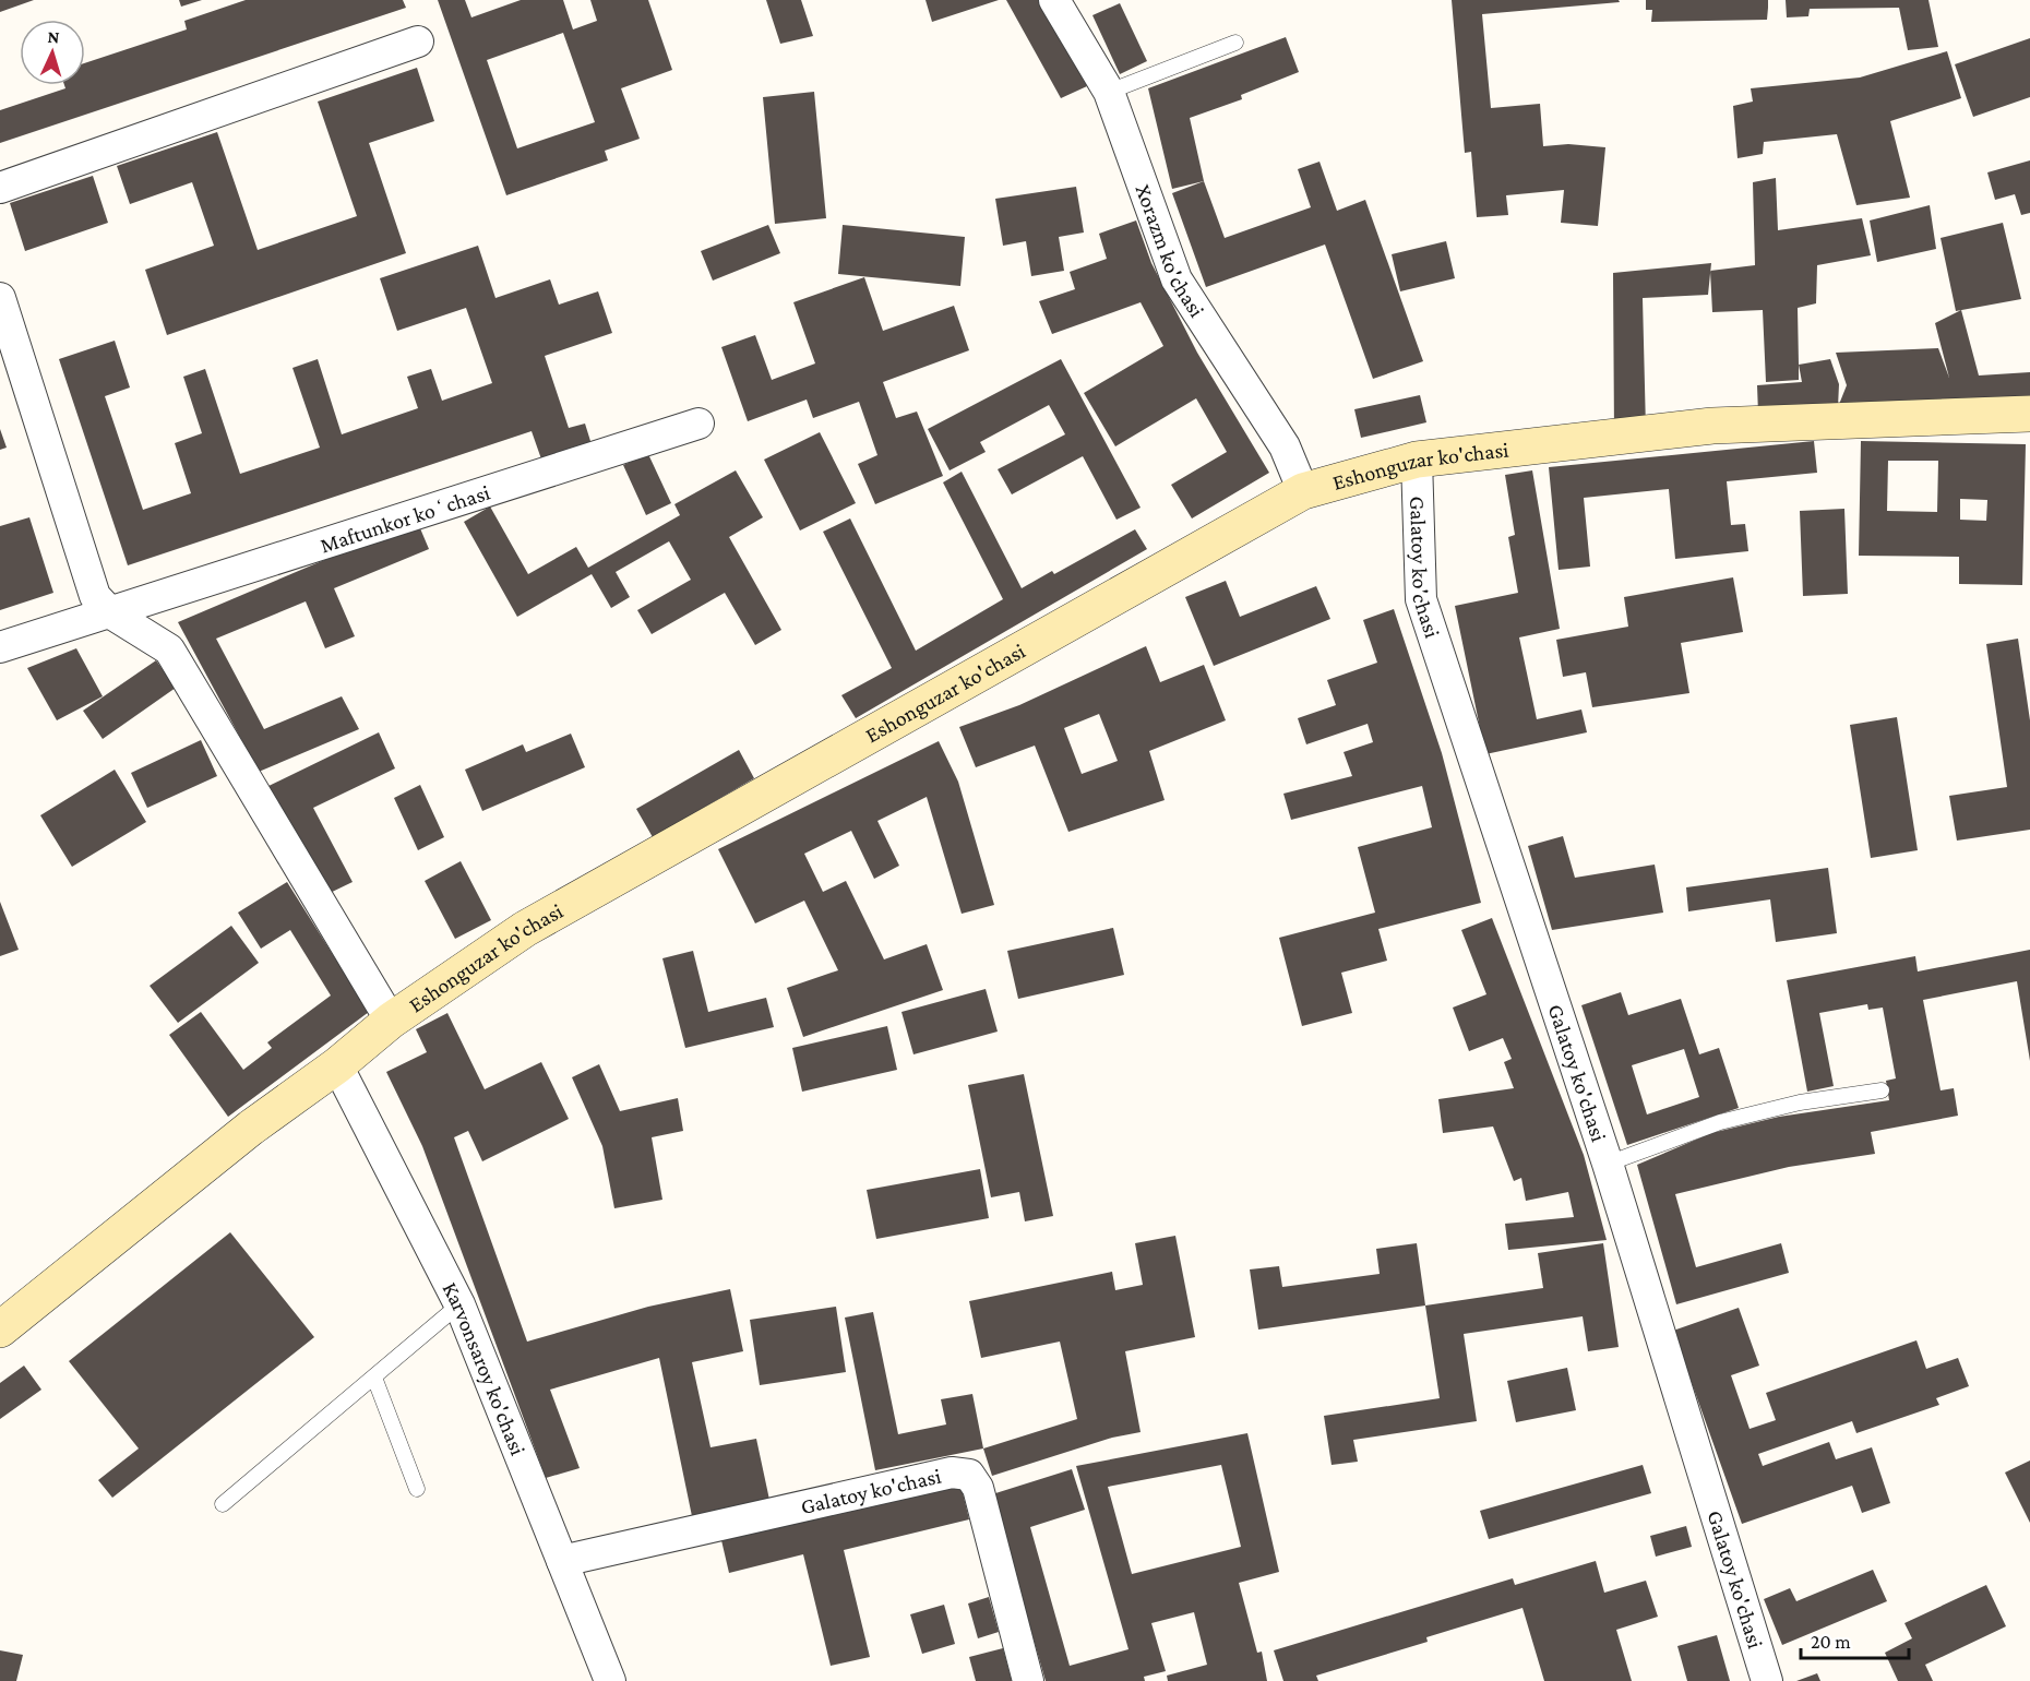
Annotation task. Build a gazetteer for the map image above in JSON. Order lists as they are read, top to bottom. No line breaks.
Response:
{"streets":{"street":["Xorazm ko'chasi","Eshonguzar ko'chasi","Maftunkor koʻchasi","Galatoy ko'chasi","Karvonsaroy ko'chasi"]},"crossings":[["Xorazm ko'chasi","Eshonguzar ko'chasi"],["Eshonguzar ko'chasi","Galatoy ko'chasi"],["Eshonguzar ko'chasi","Karvonsaroy ko'chasi"],["Galatoy ko'chasi","Karvonsaroy ko'chasi"]],"scale_bar":"20 m","north":"top"}
